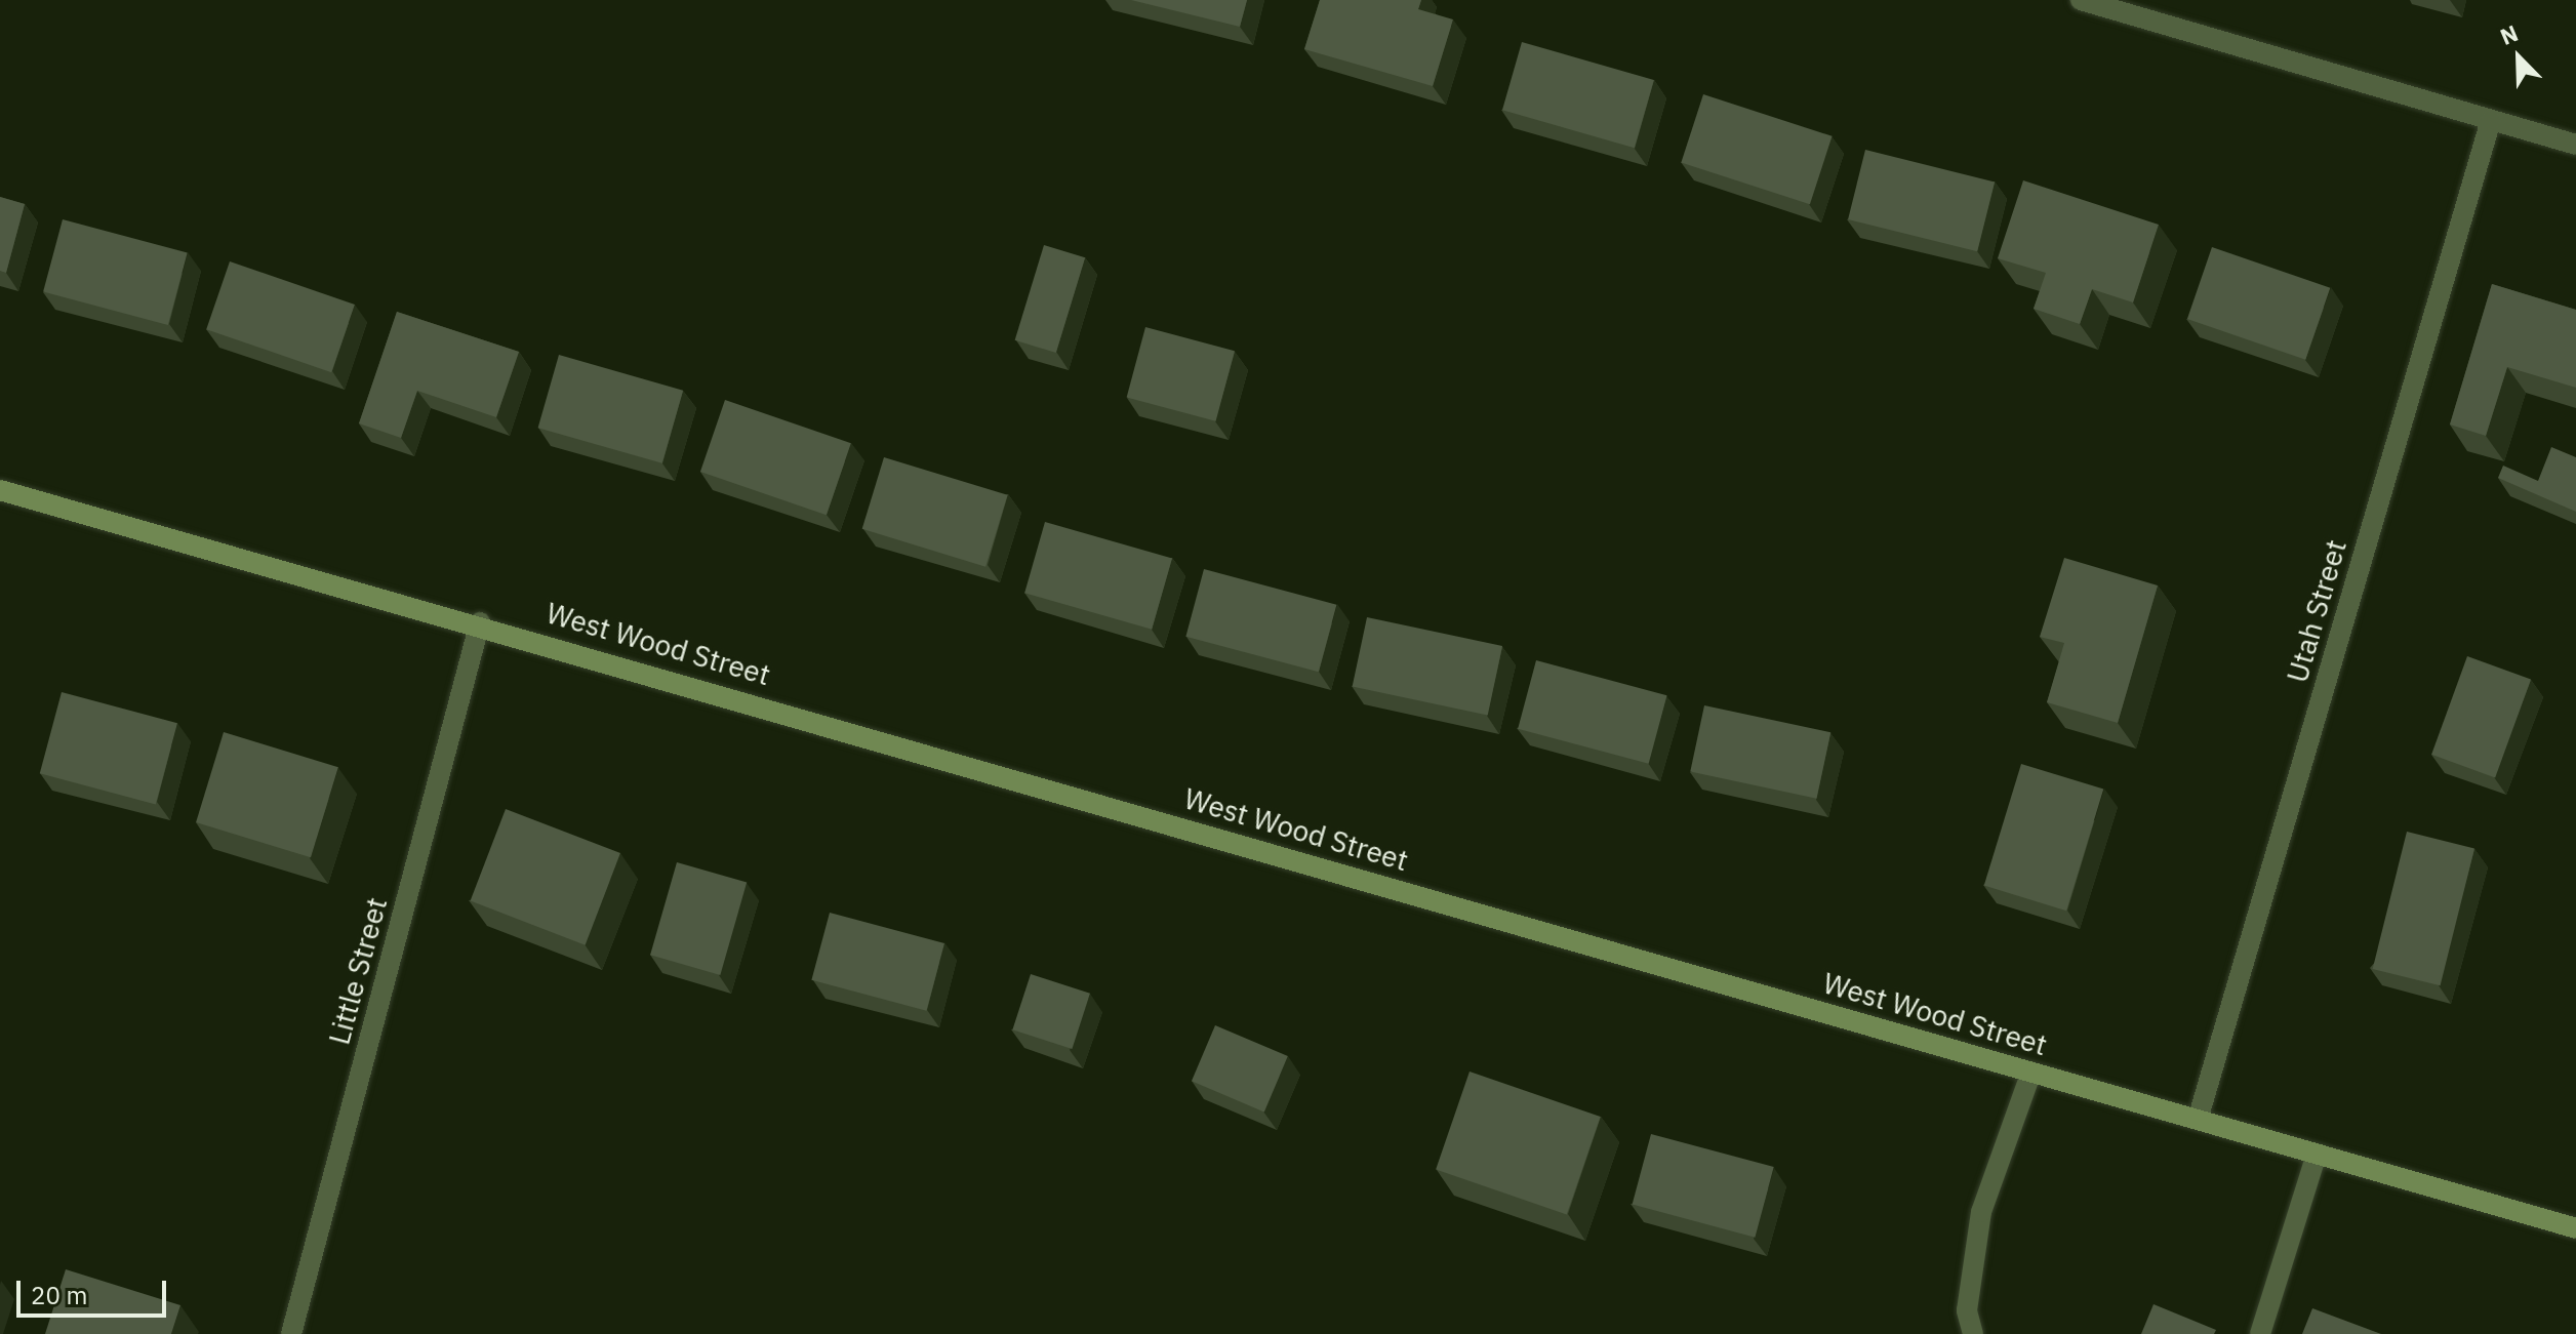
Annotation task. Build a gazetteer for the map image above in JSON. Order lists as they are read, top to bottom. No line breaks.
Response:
{"streets":{"street":["Utah Street","West Wood Street","Little Street"]},"crossings":[["Utah Street","West Wood Street"],["West Wood Street","Little Street"]],"scale_bar":"20 m","north":"top left"}
